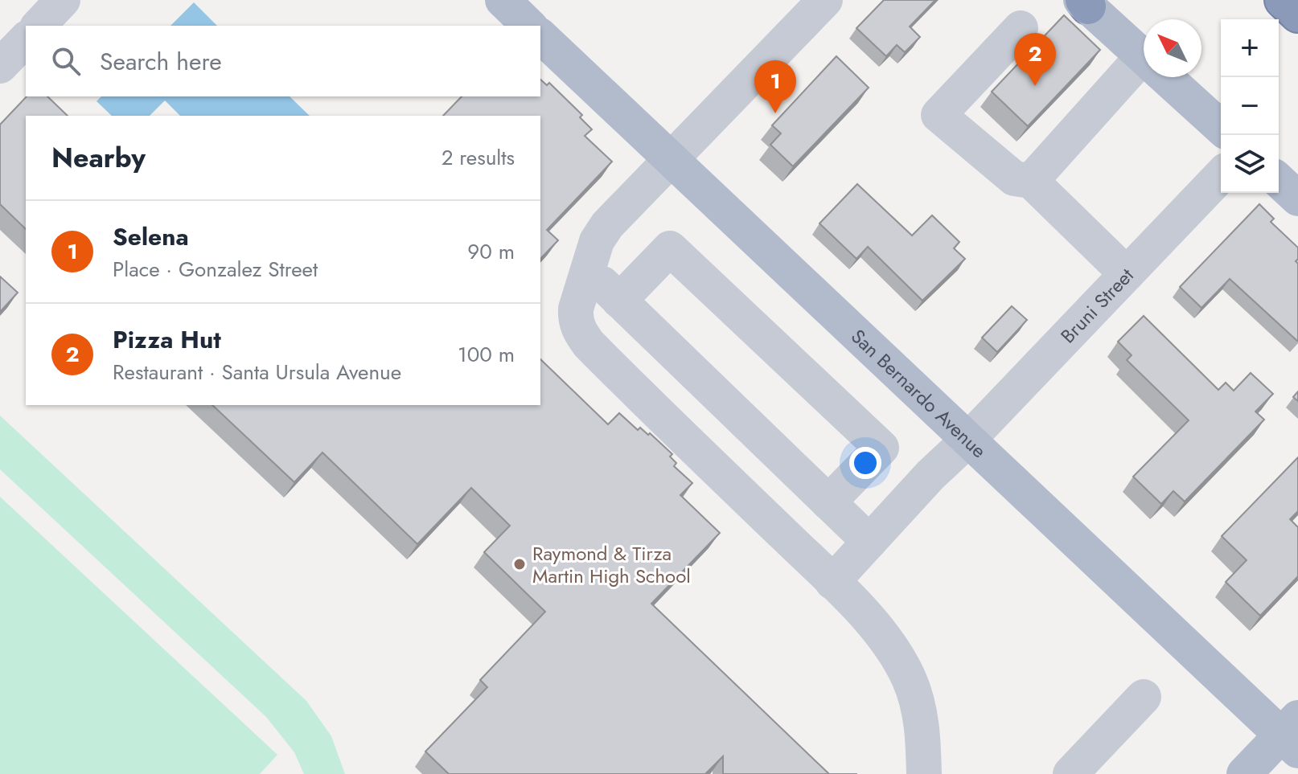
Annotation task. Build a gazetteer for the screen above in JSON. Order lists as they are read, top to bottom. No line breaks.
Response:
{"streets":{"main road":["San Bernardo Avenue"],"street":["Bruni Street"]},"crossings":[["Bruni Street","San Bernardo Avenue"]],"places":["Raymond & Tirza Martin High School"],"north":"top left","page":{"map_buttons":["+","−"],"search":"Search here","pins":["2","1"],"heading":["Nearby","2 results"],"list":[{"mark":"1","name":"Selena","note":"Place · Gonzalez Street","value":"90 m"},{"mark":"2","name":"Pizza Hut","note":"Restaurant · Santa Ursula Avenue","value":"100 m"}]}}
